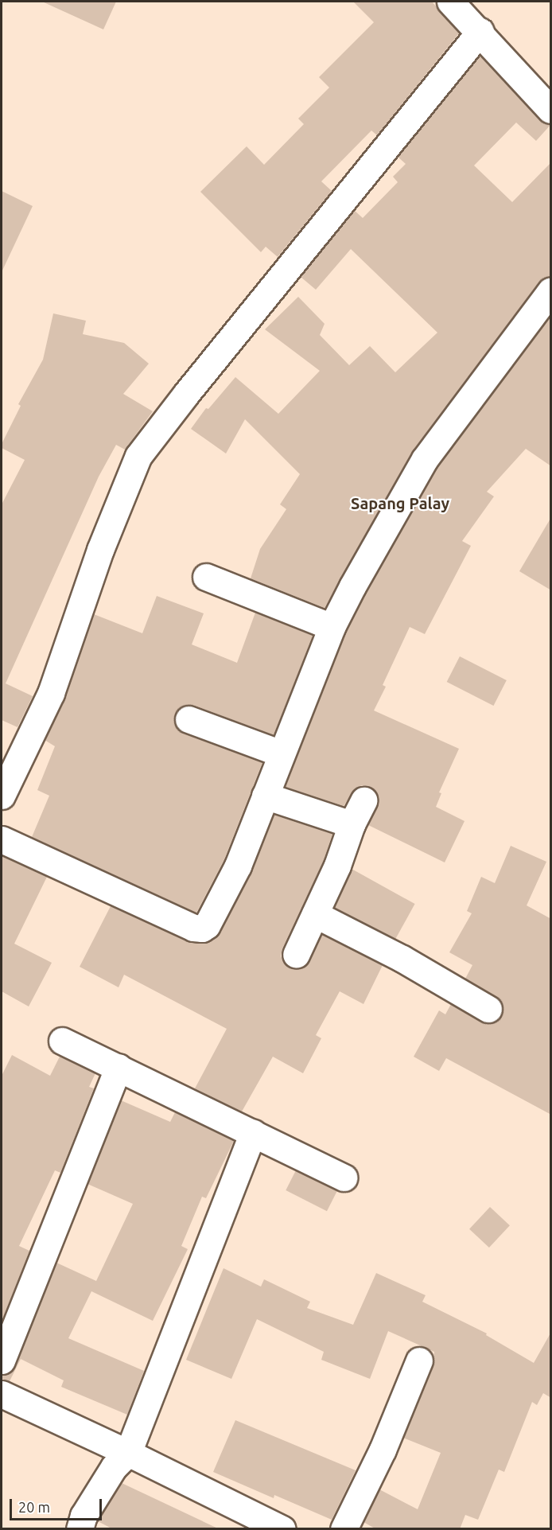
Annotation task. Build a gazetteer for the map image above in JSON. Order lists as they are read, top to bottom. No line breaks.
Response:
{"districts":["Sapang Palay"],"scale_bar":"20 m"}
